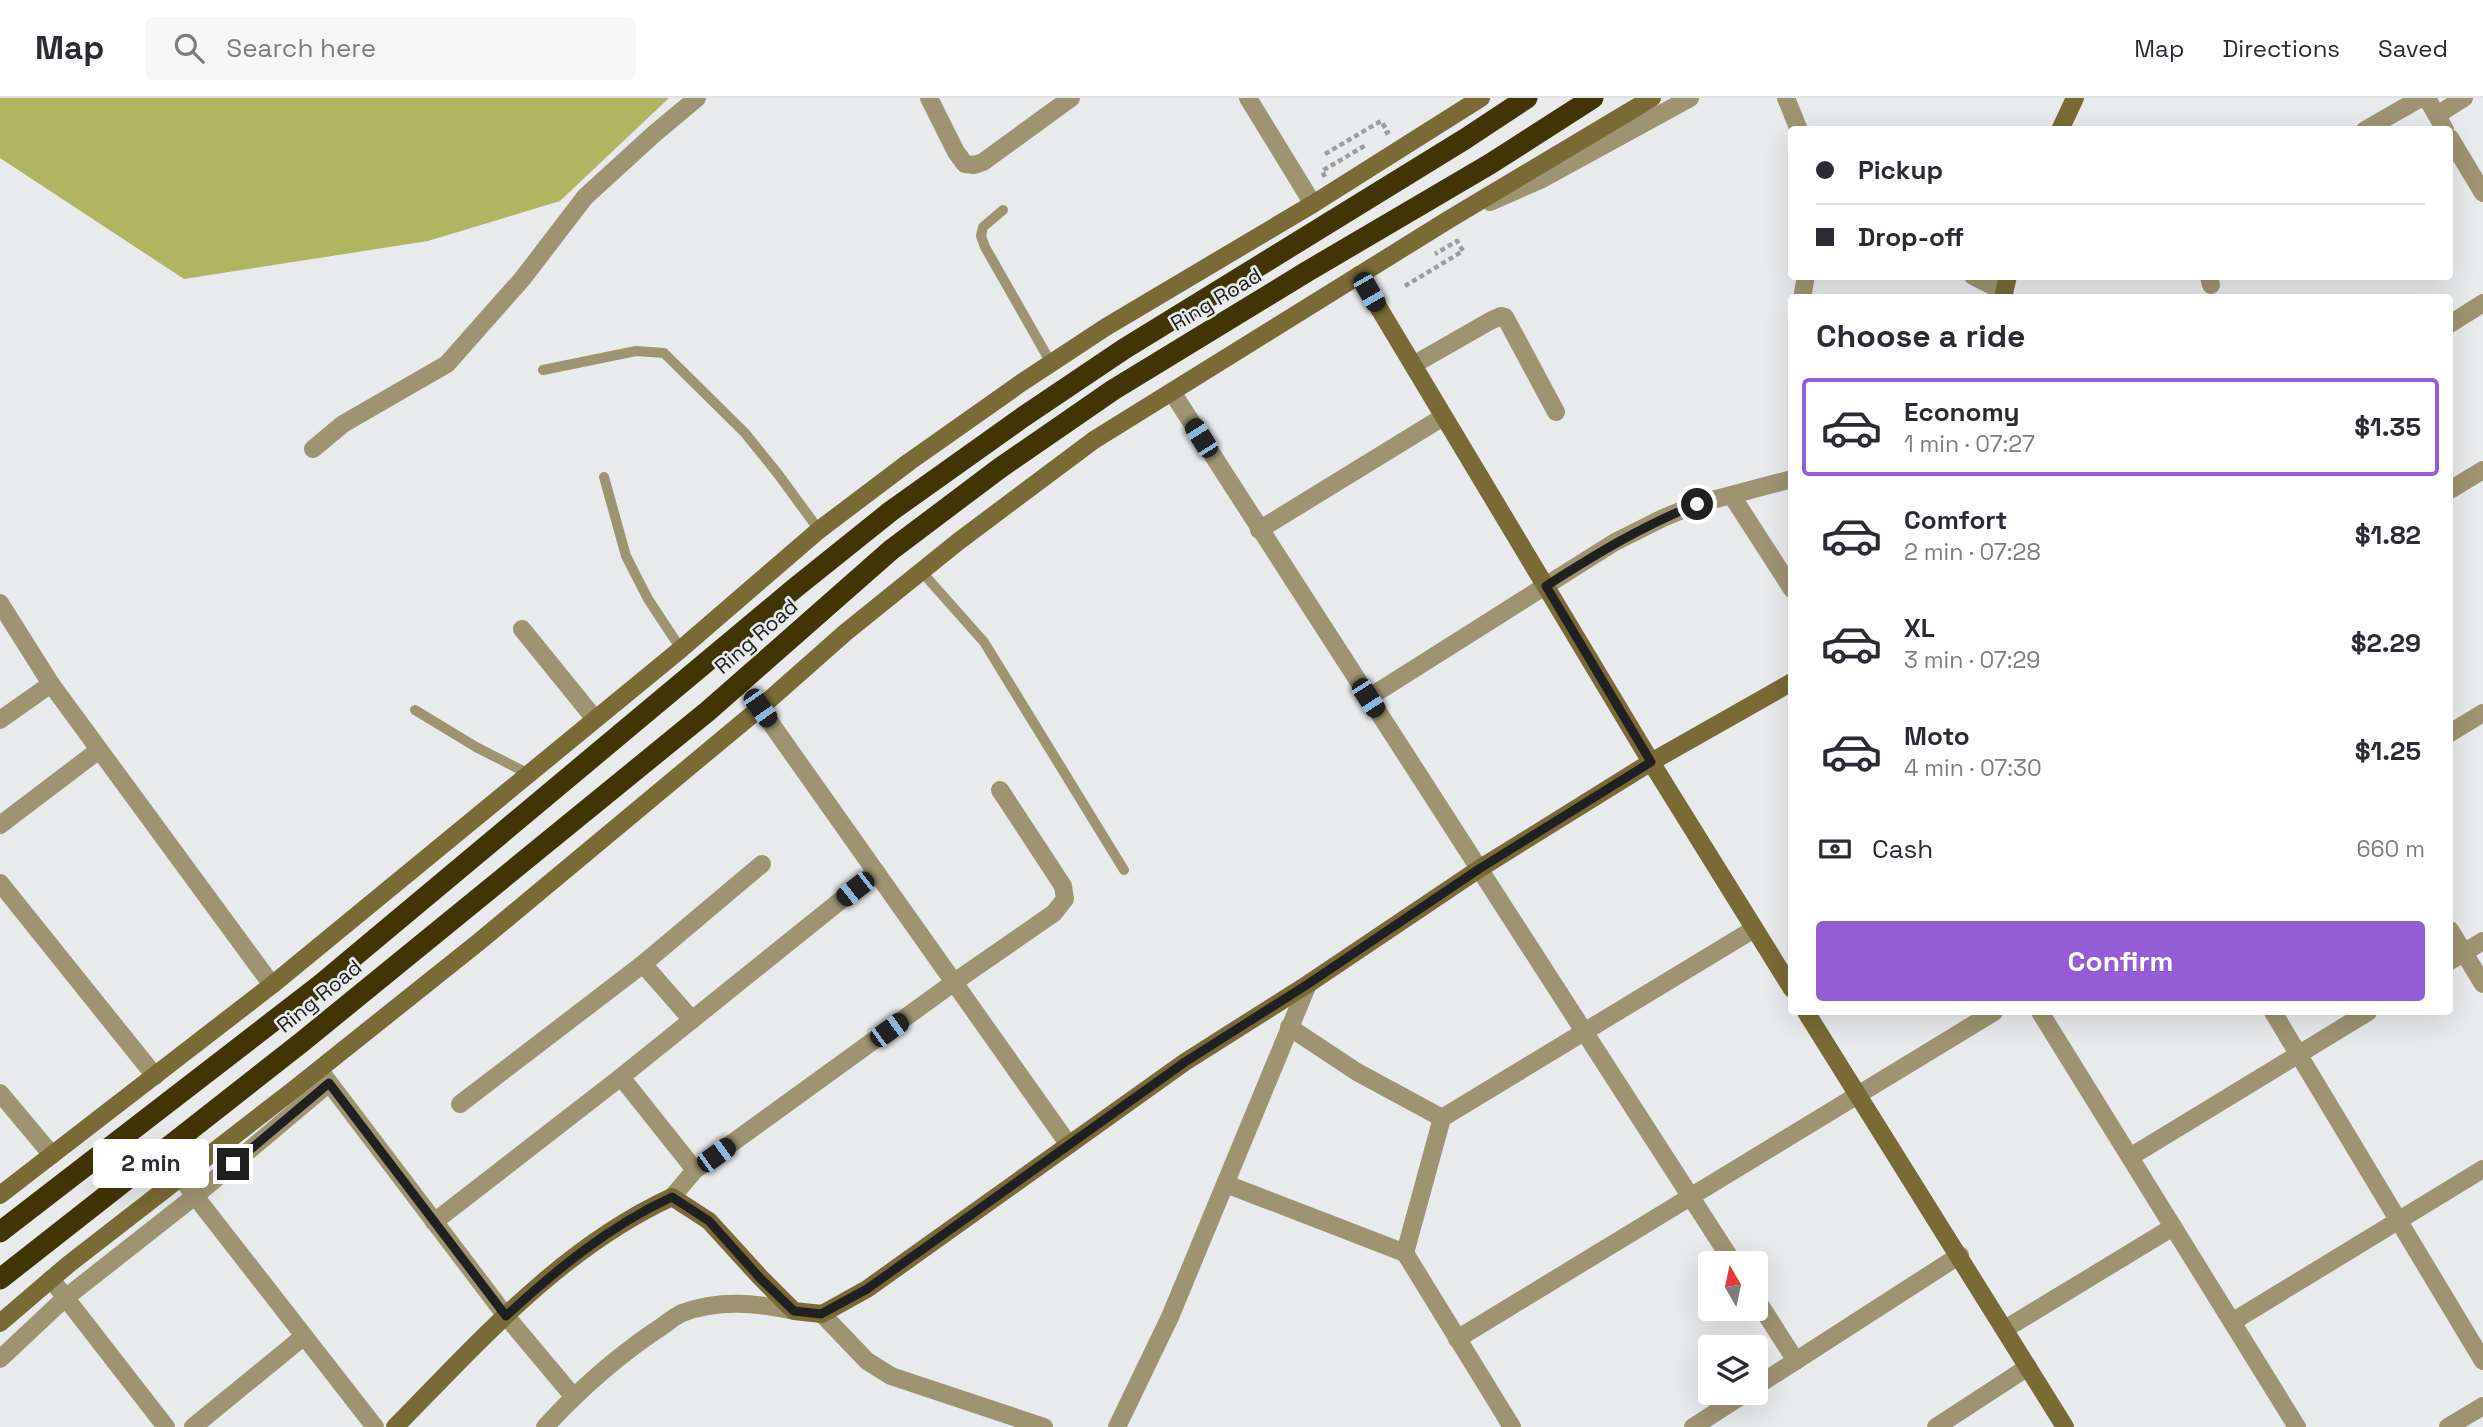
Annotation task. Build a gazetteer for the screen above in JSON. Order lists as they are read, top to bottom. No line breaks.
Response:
{"streets":{"highway":["Ring Road"]},"north":"top","page":{"header":"Map","search":"Search here","nav":["Map","Directions","Saved"],"banner":["Pickup","Drop-off"],"heading":"Choose a ride","list":[{"name":"Economy","note":"1 min · 07:27","value":"$1.35"},{"name":"Comfort","note":"2 min · 07:28","value":"$1.82"},{"name":"XL","note":"3 min · 07:29","value":"$2.29"},{"name":"Moto","note":"4 min · 07:30","value":"$1.25"}],"pay":["Cash","660 m"],"buttons":"Confirm","bubble":"2 min"}}
